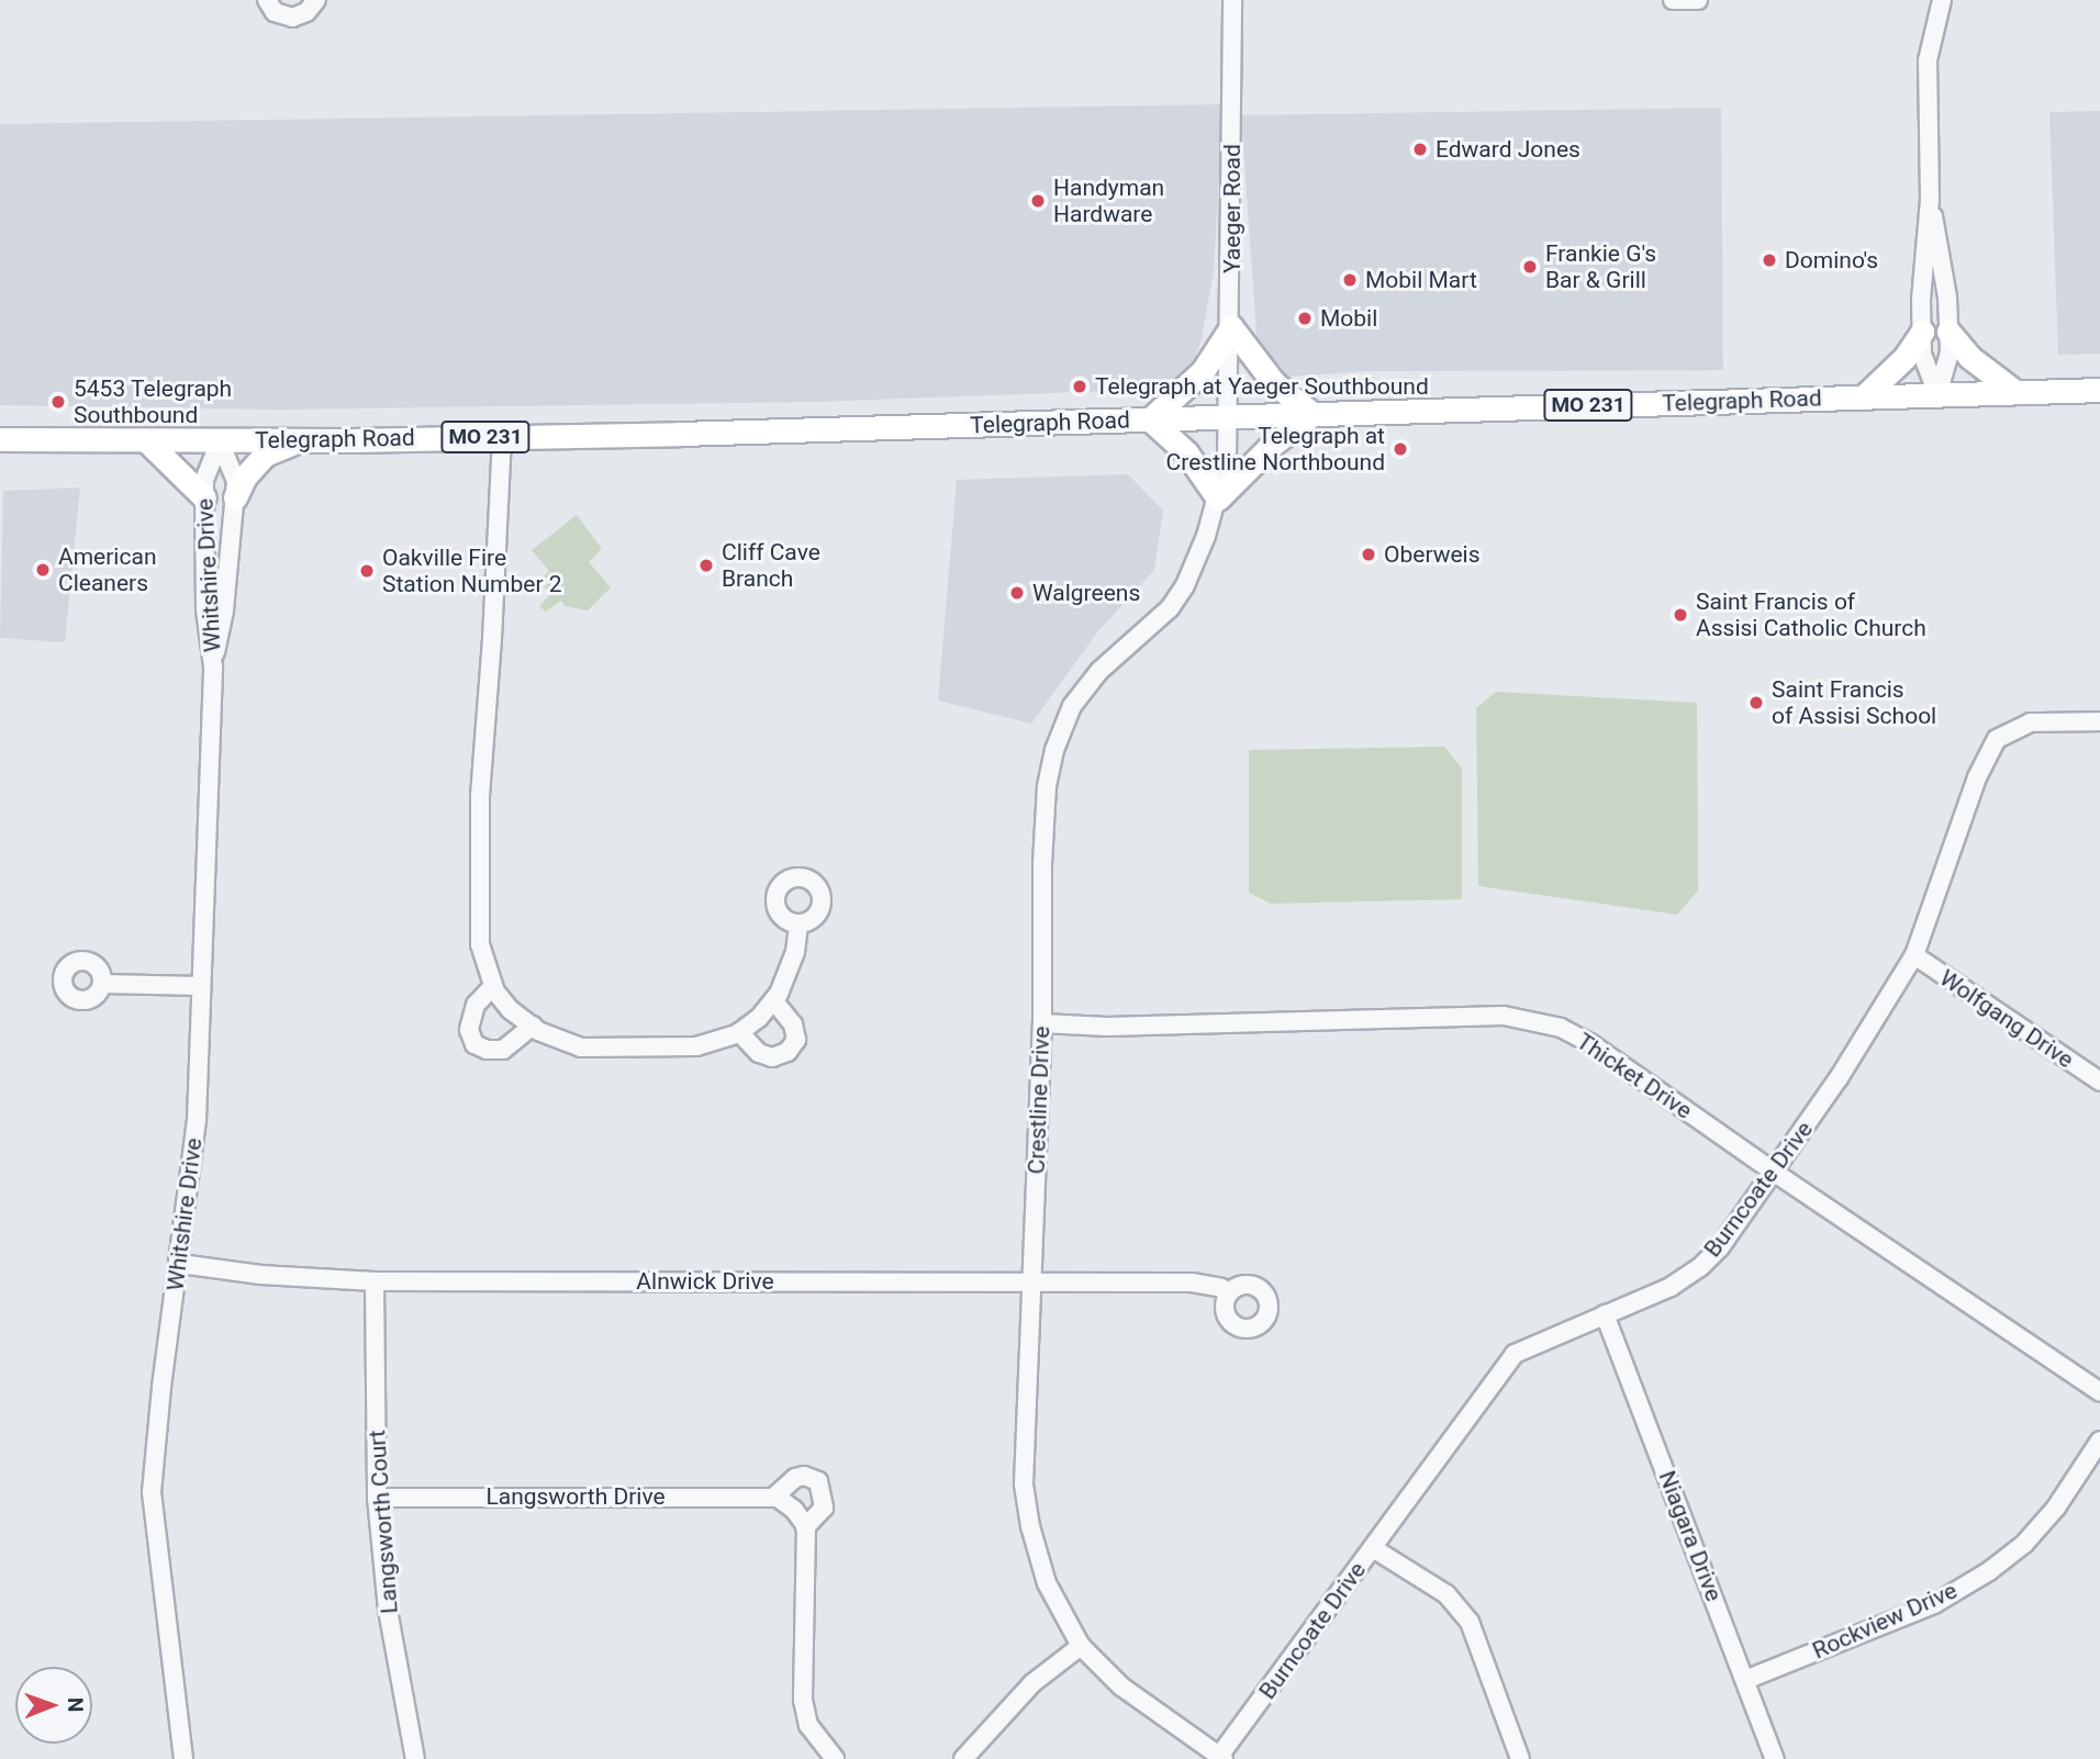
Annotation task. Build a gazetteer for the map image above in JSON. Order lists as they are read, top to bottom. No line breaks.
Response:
{"streets":{"main road":["Telegraph Road","MO 231"],"street":["Yaeger Road","Whitshire Drive","Wolfgang Drive","Thicket Drive","Crestline Drive","Burncoate Drive","Alnwick Drive","Langsworth Drive","Langsworth Court","Niagara Drive","Rockview Drive"]},"crossings":[["Yaeger Road","Telegraph Road"],["Yaeger Road","Crestline Drive"],["Telegraph Road","Whitshire Drive"],["Telegraph Road","Crestline Drive"],["Whitshire Drive","Alnwick Drive"],["Wolfgang Drive","Burncoate Drive"],["Thicket Drive","Crestline Drive"],["Thicket Drive","Burncoate Drive"],["Crestline Drive","Burncoate Drive"],["Crestline Drive","Alnwick Drive"],["Burncoate Drive","Niagara Drive"],["Alnwick Drive","Langsworth Court"],["Langsworth Drive","Langsworth Court"],["Niagara Drive","Rockview Drive"]],"places":["Edward Jones","Handyman Hardware","Domino's","Frankie G's Bar & Grill","Mobil Mart","Mobil","Telegraph at Yaeger Southbound","5453 Telegraph Southbound","Telegraph at Crestline Northbound","Oberweis","Cliff Cave Branch","American Cleaners","Oakville Fire Station Number 2","Walgreens","Saint Francis of Assisi Catholic Church","Saint Francis of Assisi School"],"north":"right"}
